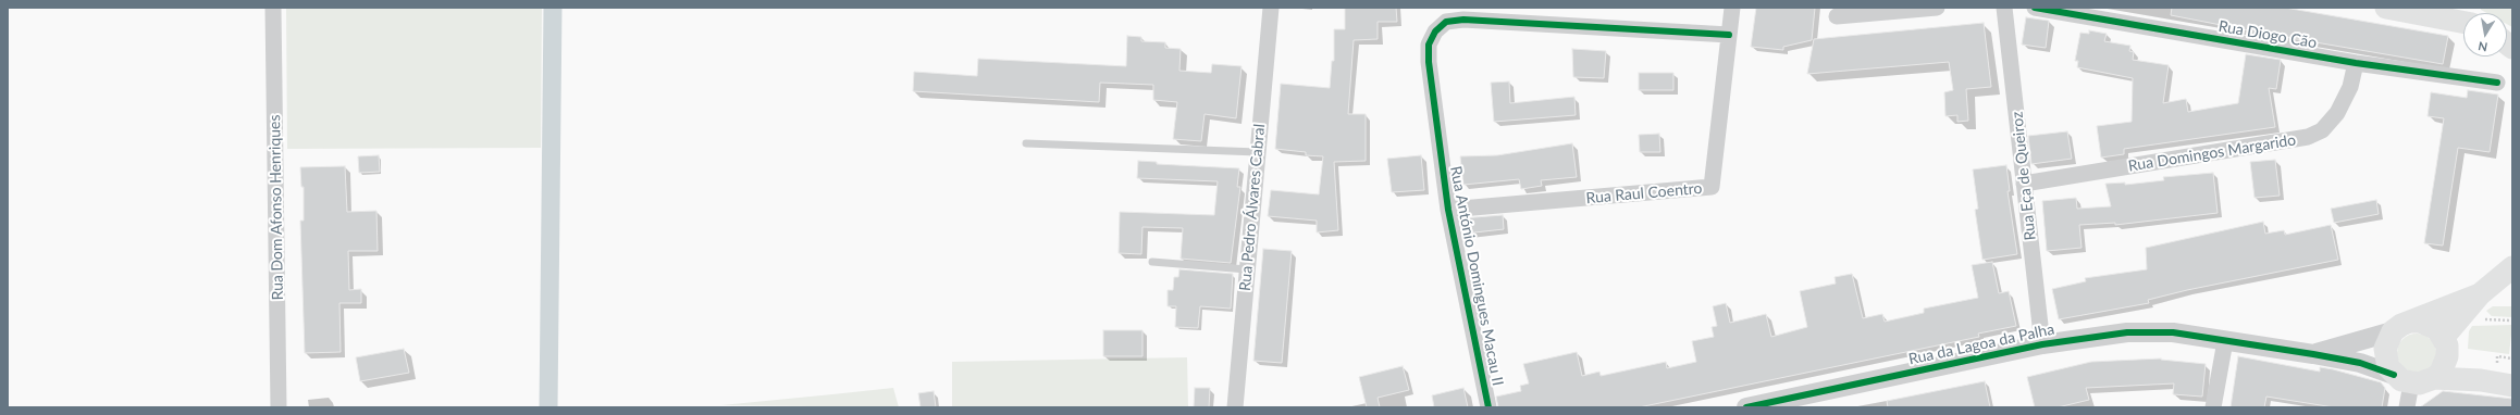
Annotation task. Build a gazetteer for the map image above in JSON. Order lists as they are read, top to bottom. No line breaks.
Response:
{"streets":{"street":["Rua Diogo Cão","Rua Domingos Margarido","Rua Eça de Queiroz","Rua Raul Coentro","Rua Dom Afonso Henriques","Rua Pedro Álvares Cabral","Rua António Domingues Macau II","Rua da Lagoa da Palha"]},"crossings":[["Rua Diogo Cão","Rua Domingos Margarido"],["Rua Domingos Margarido","Rua Eça de Queiroz"],["Rua Eça de Queiroz","Rua da Lagoa da Palha"],["Rua Raul Coentro","Rua António Domingues Macau II"]],"north":"bottom"}
